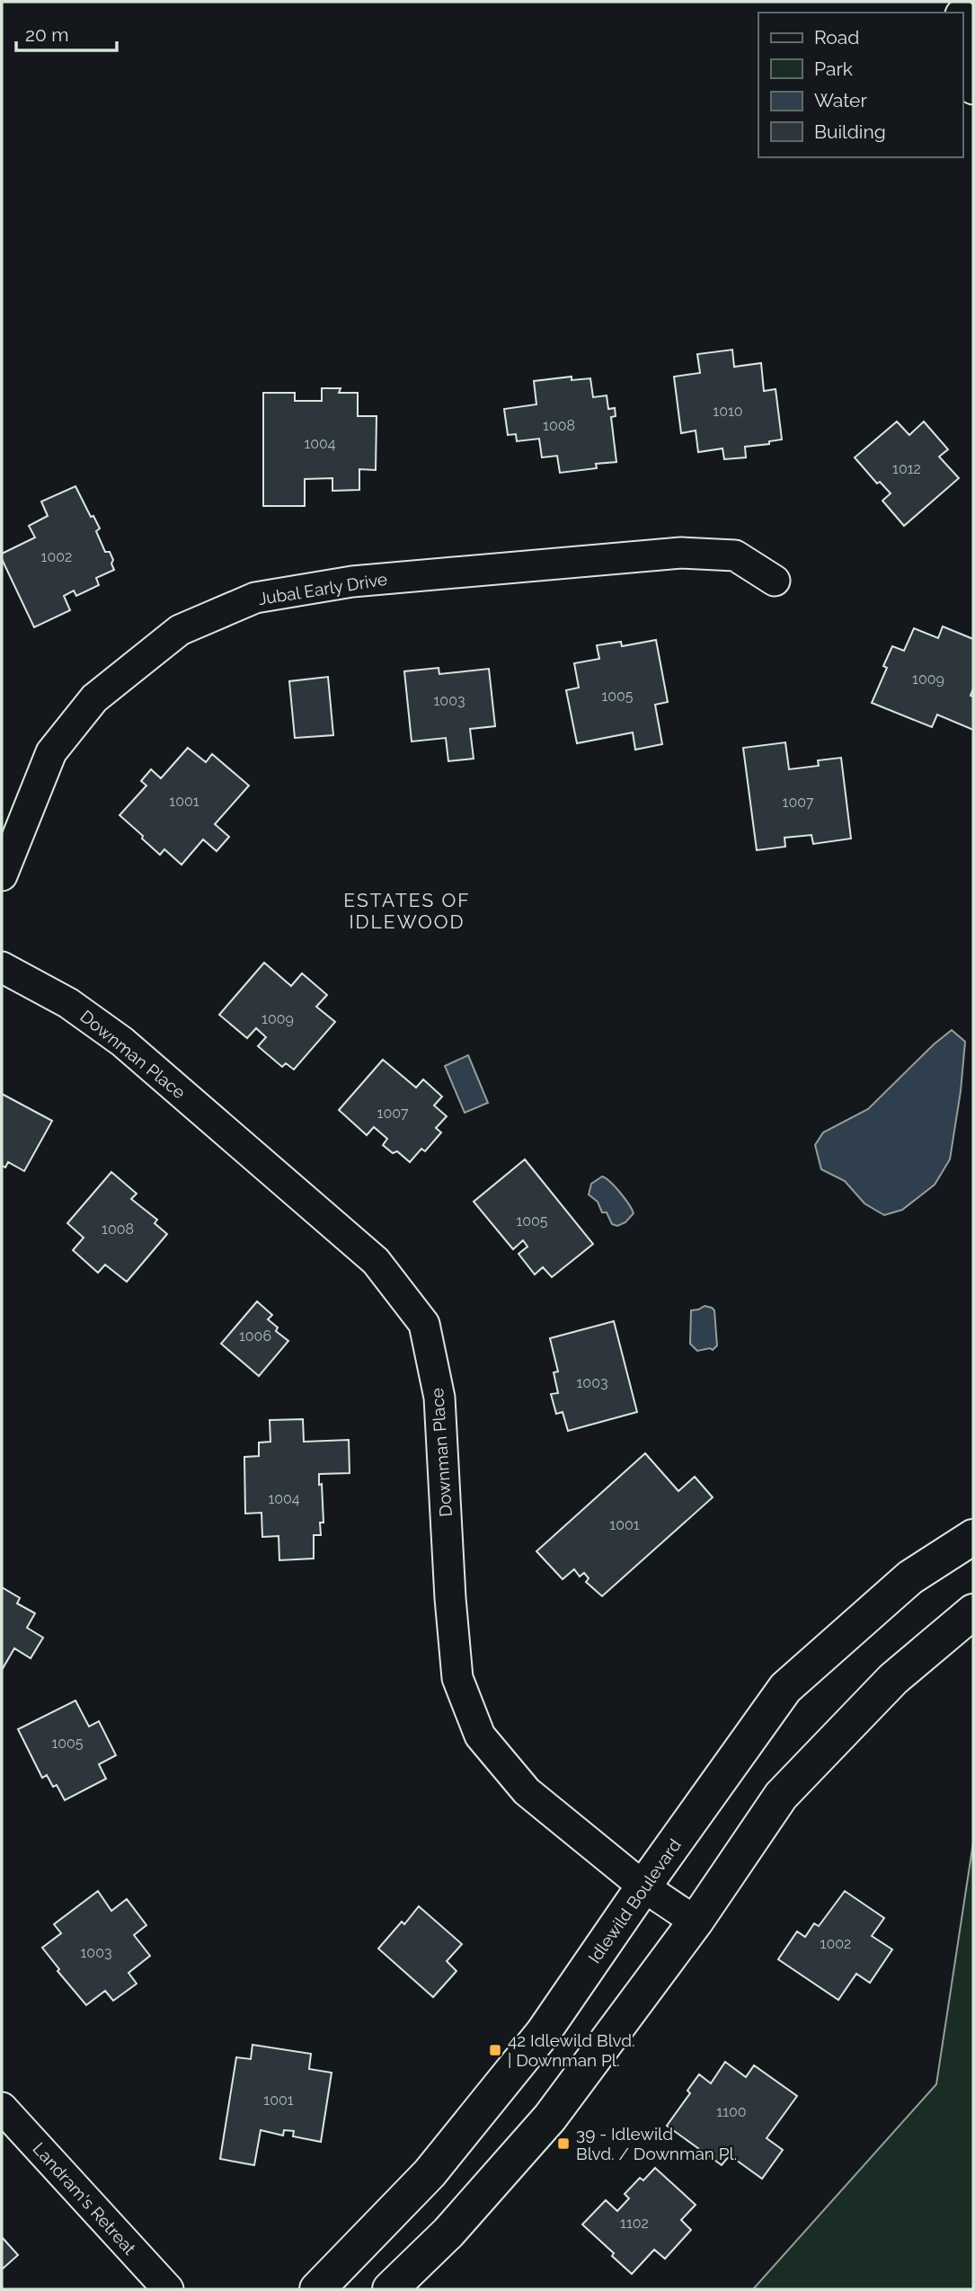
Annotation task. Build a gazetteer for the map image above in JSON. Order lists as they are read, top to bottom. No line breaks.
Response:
{"streets":{"street":["Jubal Early Drive","Downman Place","Idlewild Boulevard","Landram's Retreat"]},"crossings":[["Downman Place","Idlewild Boulevard"]],"districts":["ESTATES OF IDLEWOOD"],"places":{"transit":["42 Idlewild Blvd. | Downman Pl.","39 - Idlewild Blvd. / Downman Pl."]},"house_numbers":["1010","1008","1004","1012","1002","1009","1005","1003","1001","1007","1009","1007","1005","1008","1006","1003","1004","1001","1005","1002","1003","1001","1100","1102"],"legend":["Road","Park","Water","Building"],"scale_bar":"20 m"}
